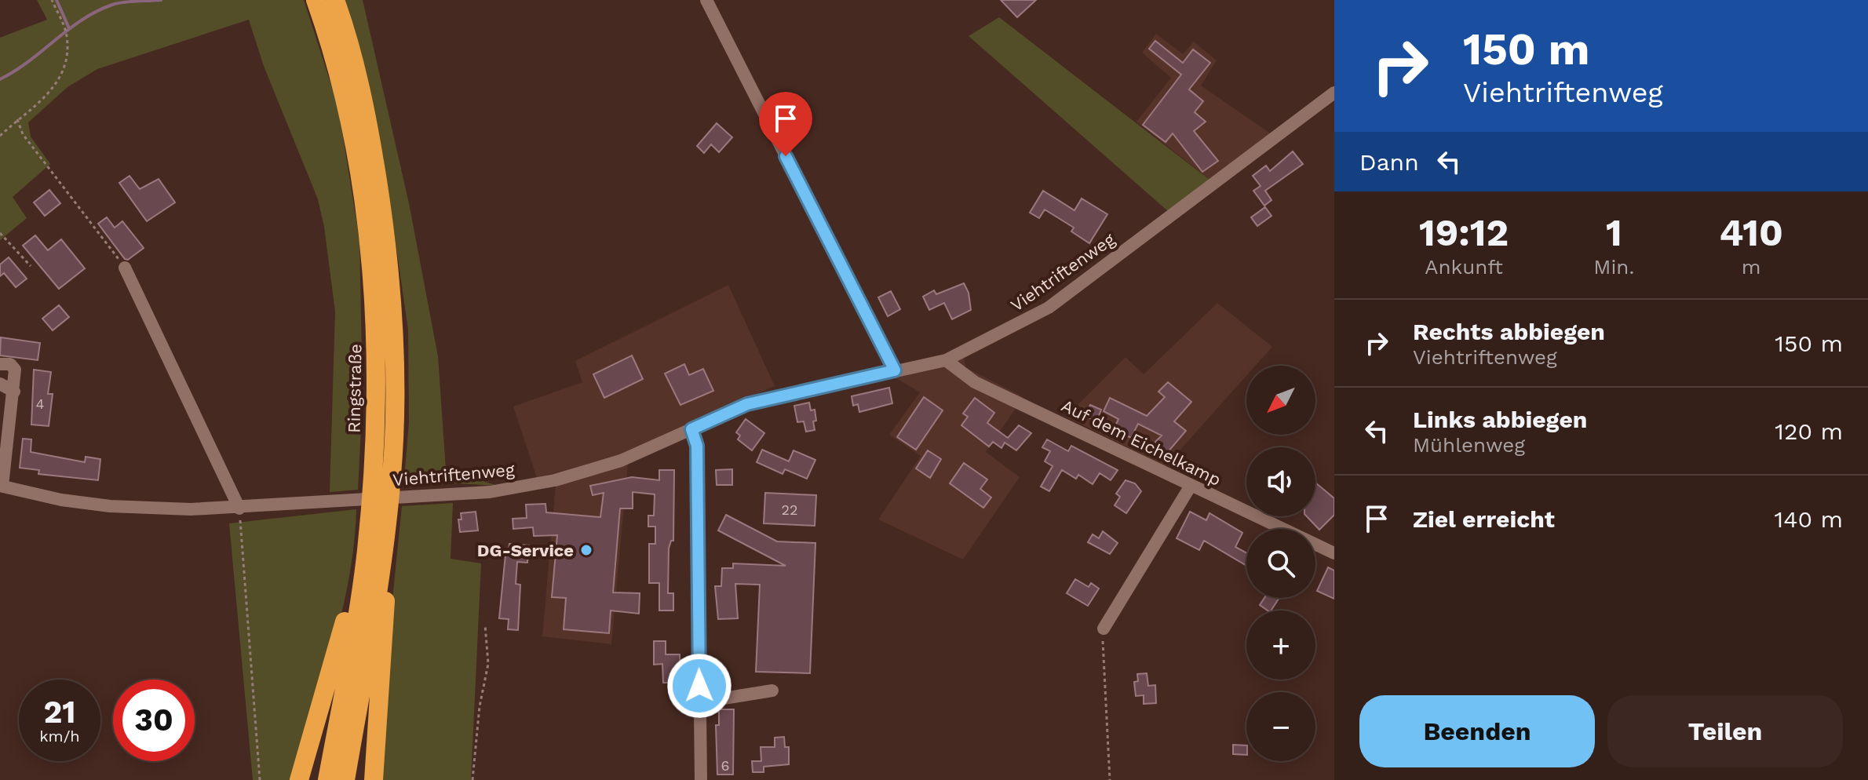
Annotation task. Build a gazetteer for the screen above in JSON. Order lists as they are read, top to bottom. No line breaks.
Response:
{"streets":{"highway":["Ringstraße"],"street":["Viehtriftenweg","Auf dem Eichelkamp"]},"crossings":[["Viehtriftenweg","Auf dem Eichelkamp"]],"places":["DG-Service"],"house_numbers":["4","22","6"],"north":"bottom left","page":{"turn":["150 m","Viehtriftenweg"],"then":"Dann","eta":["19:12","Ankunft","1","Min.","410","m"],"list":[{"name":"Rechts abbiegen","note":"Viehtriftenweg","value":"150 m"},{"name":"Links abbiegen","note":"Mühlenweg","value":"120 m"},{"name":"Ziel erreicht","value":"140 m"}],"map_buttons":["+","−"],"speed":"21 km/h","limit":"30","buttons":["Beenden","Teilen"]}}
